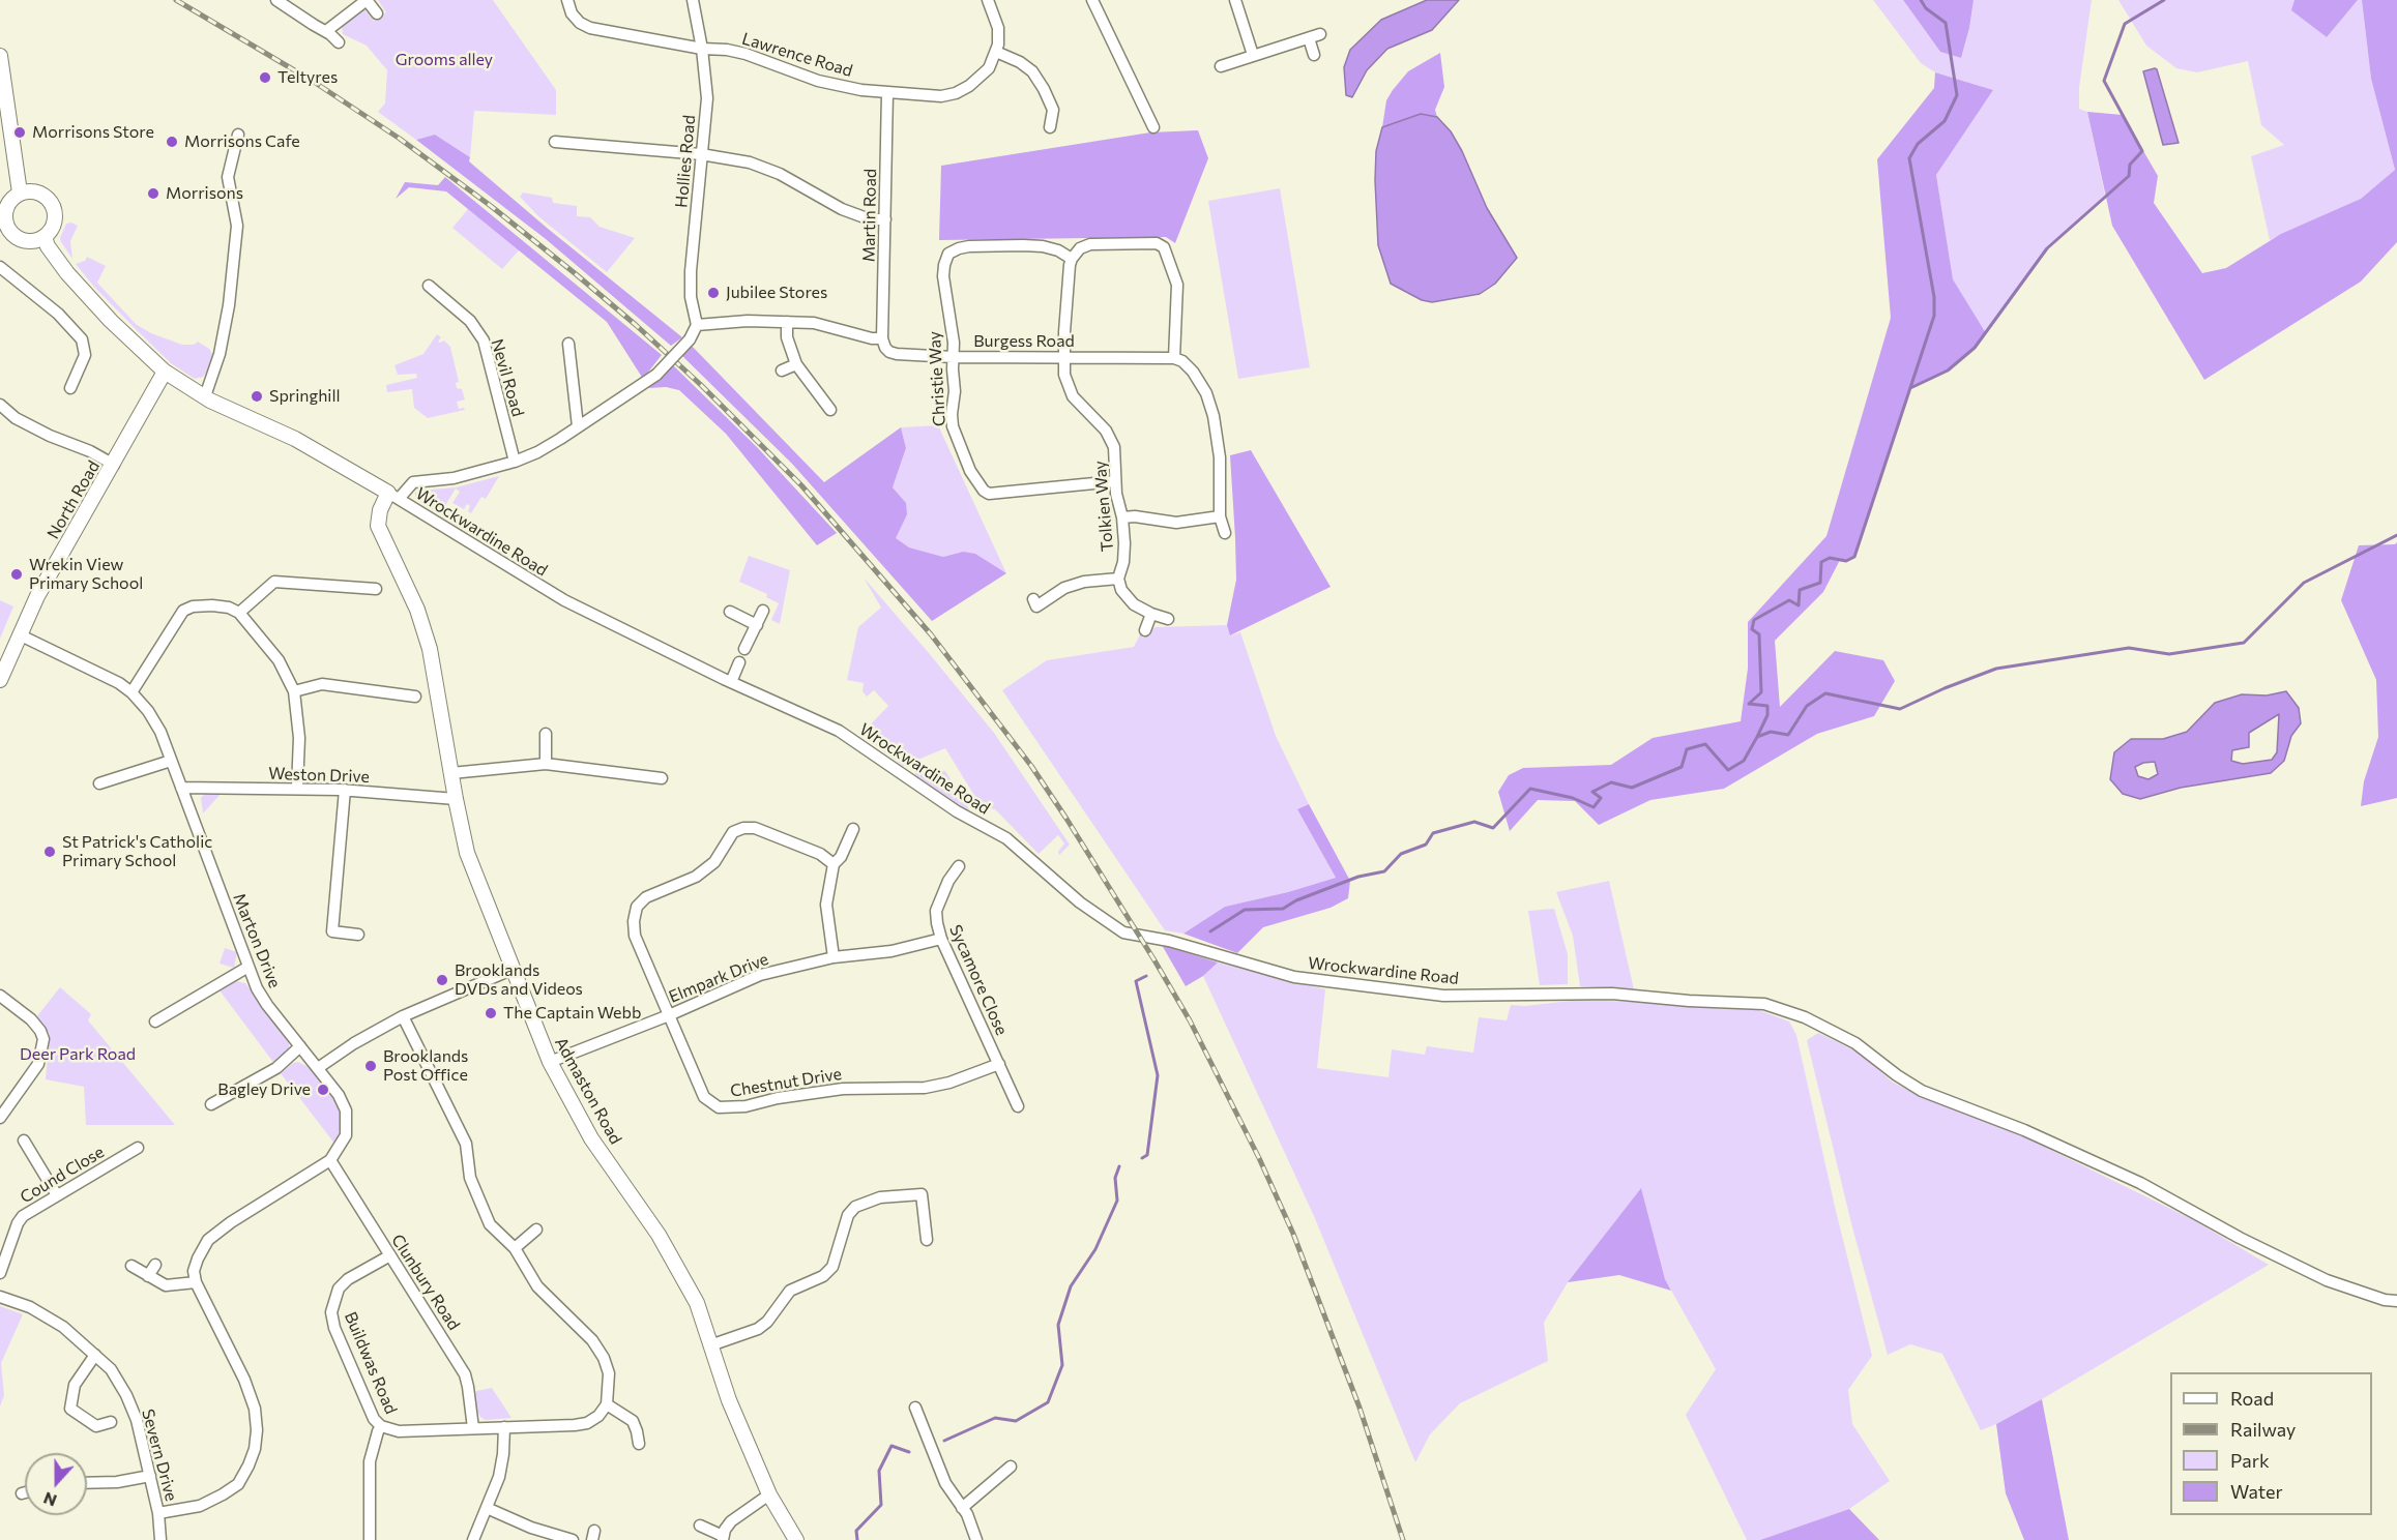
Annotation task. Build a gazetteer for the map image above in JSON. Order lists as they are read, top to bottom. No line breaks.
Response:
{"streets":{"street":["Lawrence Road","Hollies Road","Martin Road","Burgess Road","Nevil Road","Christie Way","North Road","Tolkien Way","Wrockwardine Road","Weston Drive","Marton Drive","Elmpark Drive","Sycamore Close","Chestnut Drive","Admaston Road","Cound Close","Clunbury Road","Buildwas Road","Severn Drive"]},"crossings":[["Lawrence Road","Hollies Road"],["Lawrence Road","Martin Road"],["Martin Road","Burgess Road"],["Burgess Road","Christie Way"],["Burgess Road","Tolkien Way"],["Christie Way","Tolkien Way"],["North Road","Marton Drive"],["Wrockwardine Road","Admaston Road"],["Weston Drive","Marton Drive"],["Weston Drive","Admaston Road"],["Marton Drive","Clunbury Road"],["Elmpark Drive","Sycamore Close"],["Elmpark Drive","Chestnut Drive"],["Elmpark Drive","Admaston Road"],["Sycamore Close","Chestnut Drive"],["Clunbury Road","Buildwas Road"]],"parks":["Grooms alley","Deer Park Road"],"places":["Teltyres","Morrisons Store","Morrisons Cafe","Morrisons","Jubilee Stores","Springhill","Wrekin View Primary School","St Patrick's Catholic Primary School","Brooklands DVDs and Videos","The Captain Webb","Brooklands Post Office","Bagley Drive"],"legend":["Road","Railway","Park","Water"],"north":"bottom"}
